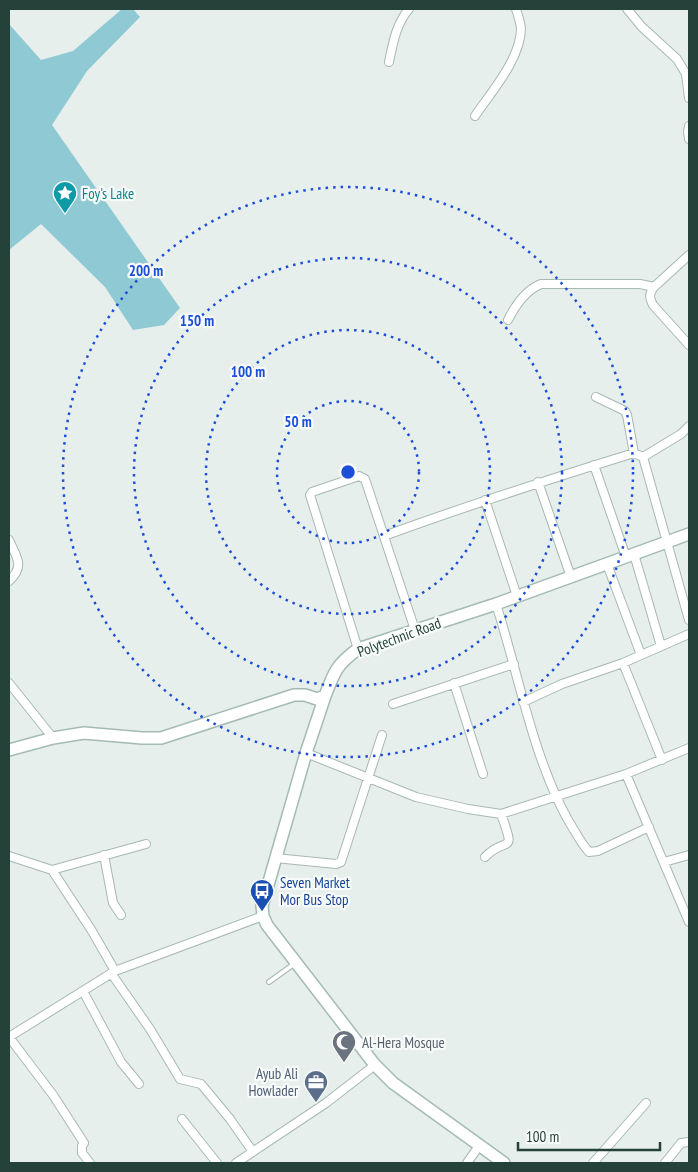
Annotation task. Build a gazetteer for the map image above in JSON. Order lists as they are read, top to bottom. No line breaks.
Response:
{"streets":{"street":["Polytechnic Road"]},"places":{"place":["Foy's Lake"],"bus stop":["Seven Market Mor Bus Stop"],"mosque":["Al-Hera Mosque"],"office":["Ayub Ali Howlader"]},"scale_bar":"100 m","rings":["200 m","150 m","100 m","50 m"]}
